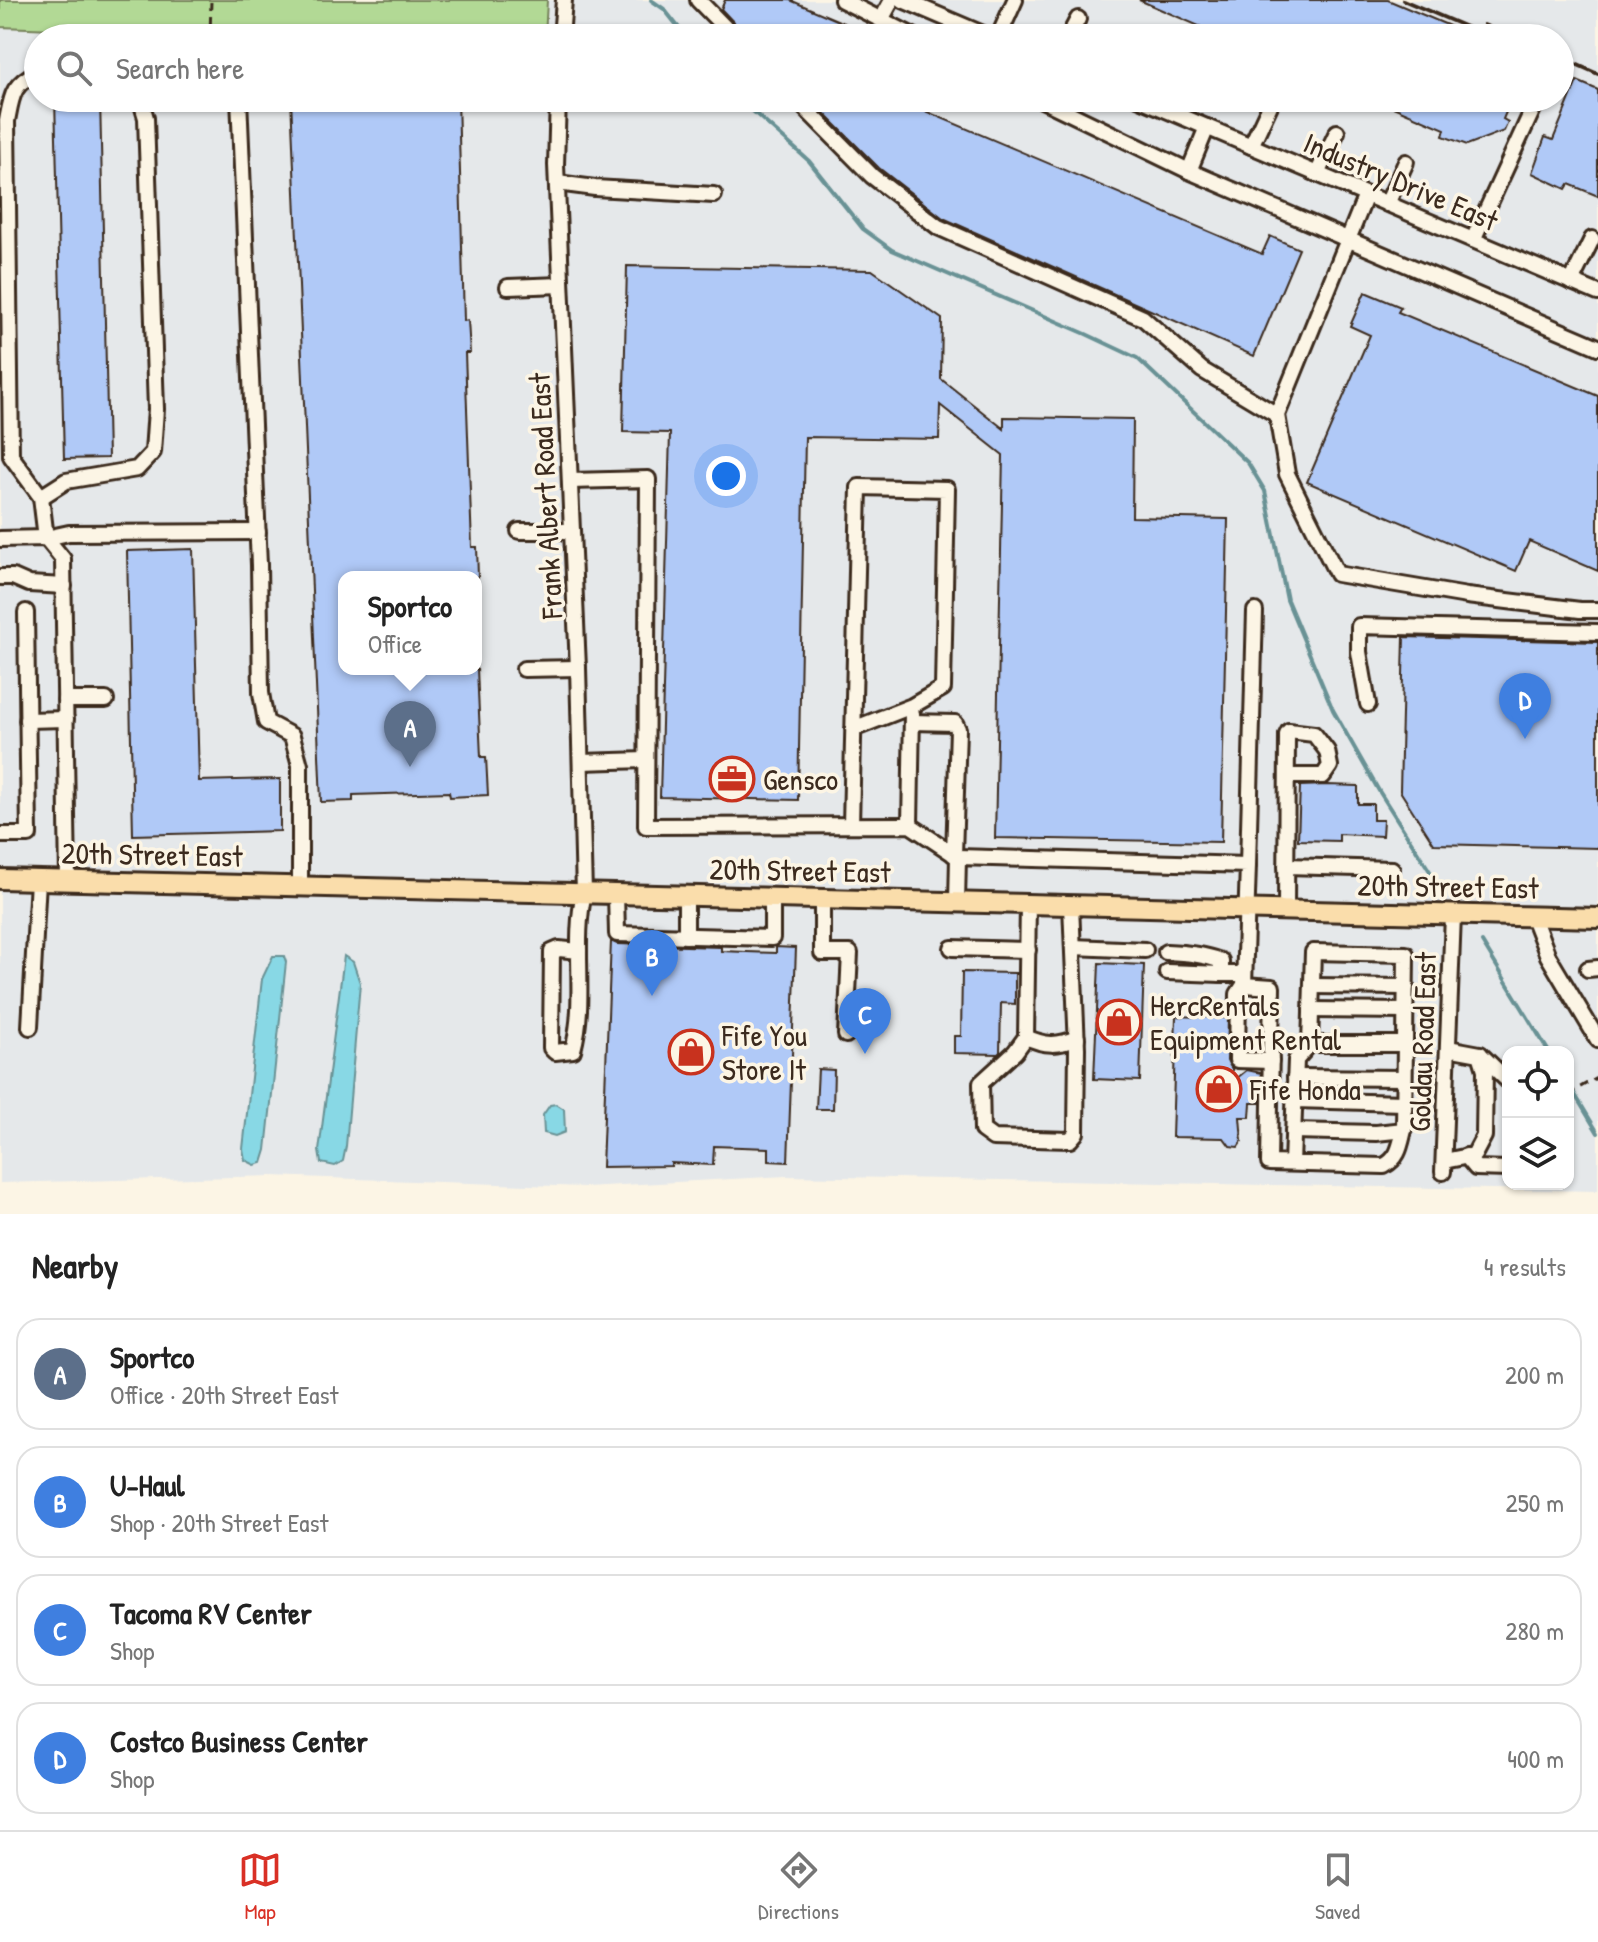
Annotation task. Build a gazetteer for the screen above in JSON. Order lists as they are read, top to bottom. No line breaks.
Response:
{"streets":{"main road":["20th Street East"],"street":["Industry Drive East","Frank Albert Road East","Goldau Road East"]},"crossings":[["Frank Albert Road East","20th Street East"],["20th Street East","Goldau Road East"]],"places":{"office":["Gensco"],"shop":["HercRentals Equipment Rental","Fife You Store It","Fife Honda"]},"page":{"search":"Search here","popup":["Sportco","Office"],"pins":["D","A","B","C"],"heading":["Nearby","4 results"],"list":[{"mark":"A","name":"Sportco","note":"Office · 20th Street East","value":"200 m"},{"mark":"B","name":"U-Haul","note":"Shop · 20th Street East","value":"250 m"},{"mark":"C","name":"Tacoma RV Center","note":"Shop","value":"280 m"},{"mark":"D","name":"Costco Business Center","note":"Shop","value":"400 m"}],"nav":["Map","Directions","Saved"]}}
